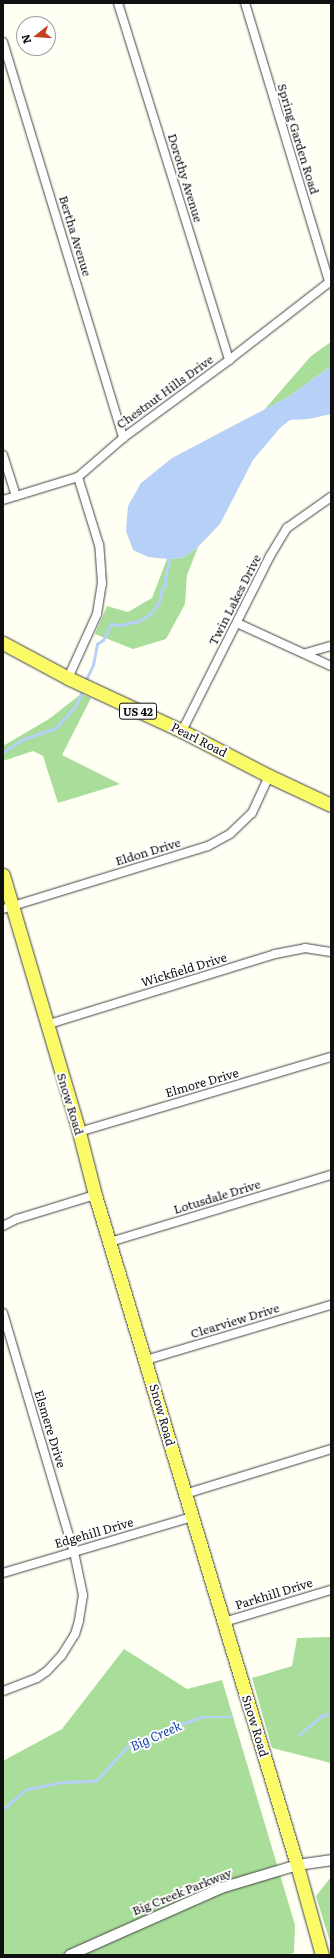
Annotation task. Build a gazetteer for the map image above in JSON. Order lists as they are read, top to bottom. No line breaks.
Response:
{"streets":{"main road":["US 42","Pearl Road","Snow Road"],"street":["Spring Garden Road","Dorothy Avenue","Bertha Avenue","Chestnut Hills Drive","Twin Lakes Drive","Eldon Drive","Wickfield Drive","Elmore Drive","Lotusdale Drive","Clearview Drive","Elsmere Drive","Edgehill Drive","Parkhill Drive","Big Creek Parkway"]},"crossings":[["Spring Garden Road","Chestnut Hills Drive"],["Dorothy Avenue","Chestnut Hills Drive"],["Bertha Avenue","Chestnut Hills Drive"],["Twin Lakes Drive","Pearl Road"],["Pearl Road","Eldon Drive"],["Eldon Drive","Snow Road"],["Wickfield Drive","Snow Road"],["Elmore Drive","Snow Road"],["Snow Road","Lotusdale Drive"],["Snow Road","Clearview Drive"],["Snow Road","Edgehill Drive"],["Snow Road","Parkhill Drive"],["Snow Road","Big Creek Parkway"],["Elsmere Drive","Edgehill Drive"]],"water":["Big Creek"],"north":"left"}
